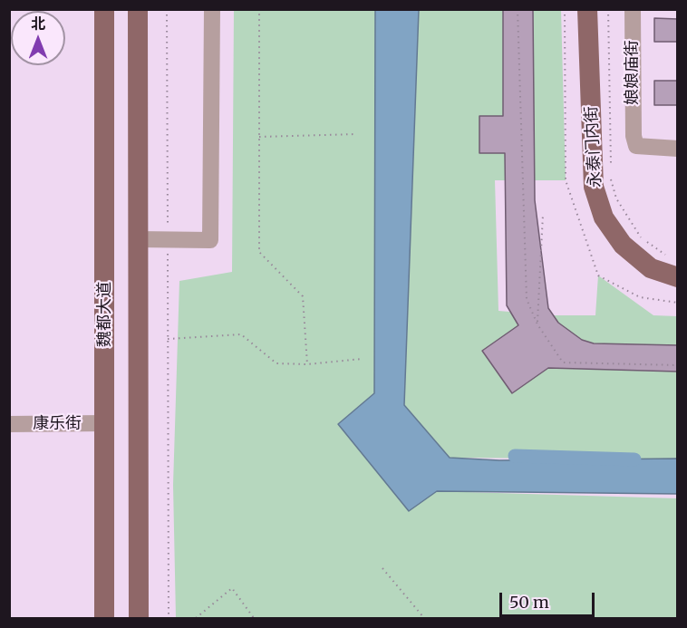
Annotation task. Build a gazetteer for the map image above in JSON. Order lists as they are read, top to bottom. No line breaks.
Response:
{"streets":{"main road":["永泰门内街","魏都大道"],"street":["娘娘庙街","康乐街"]},"crossings":[["魏都大道","康乐街"]],"scale_bar":"50 m","north":"top"}
